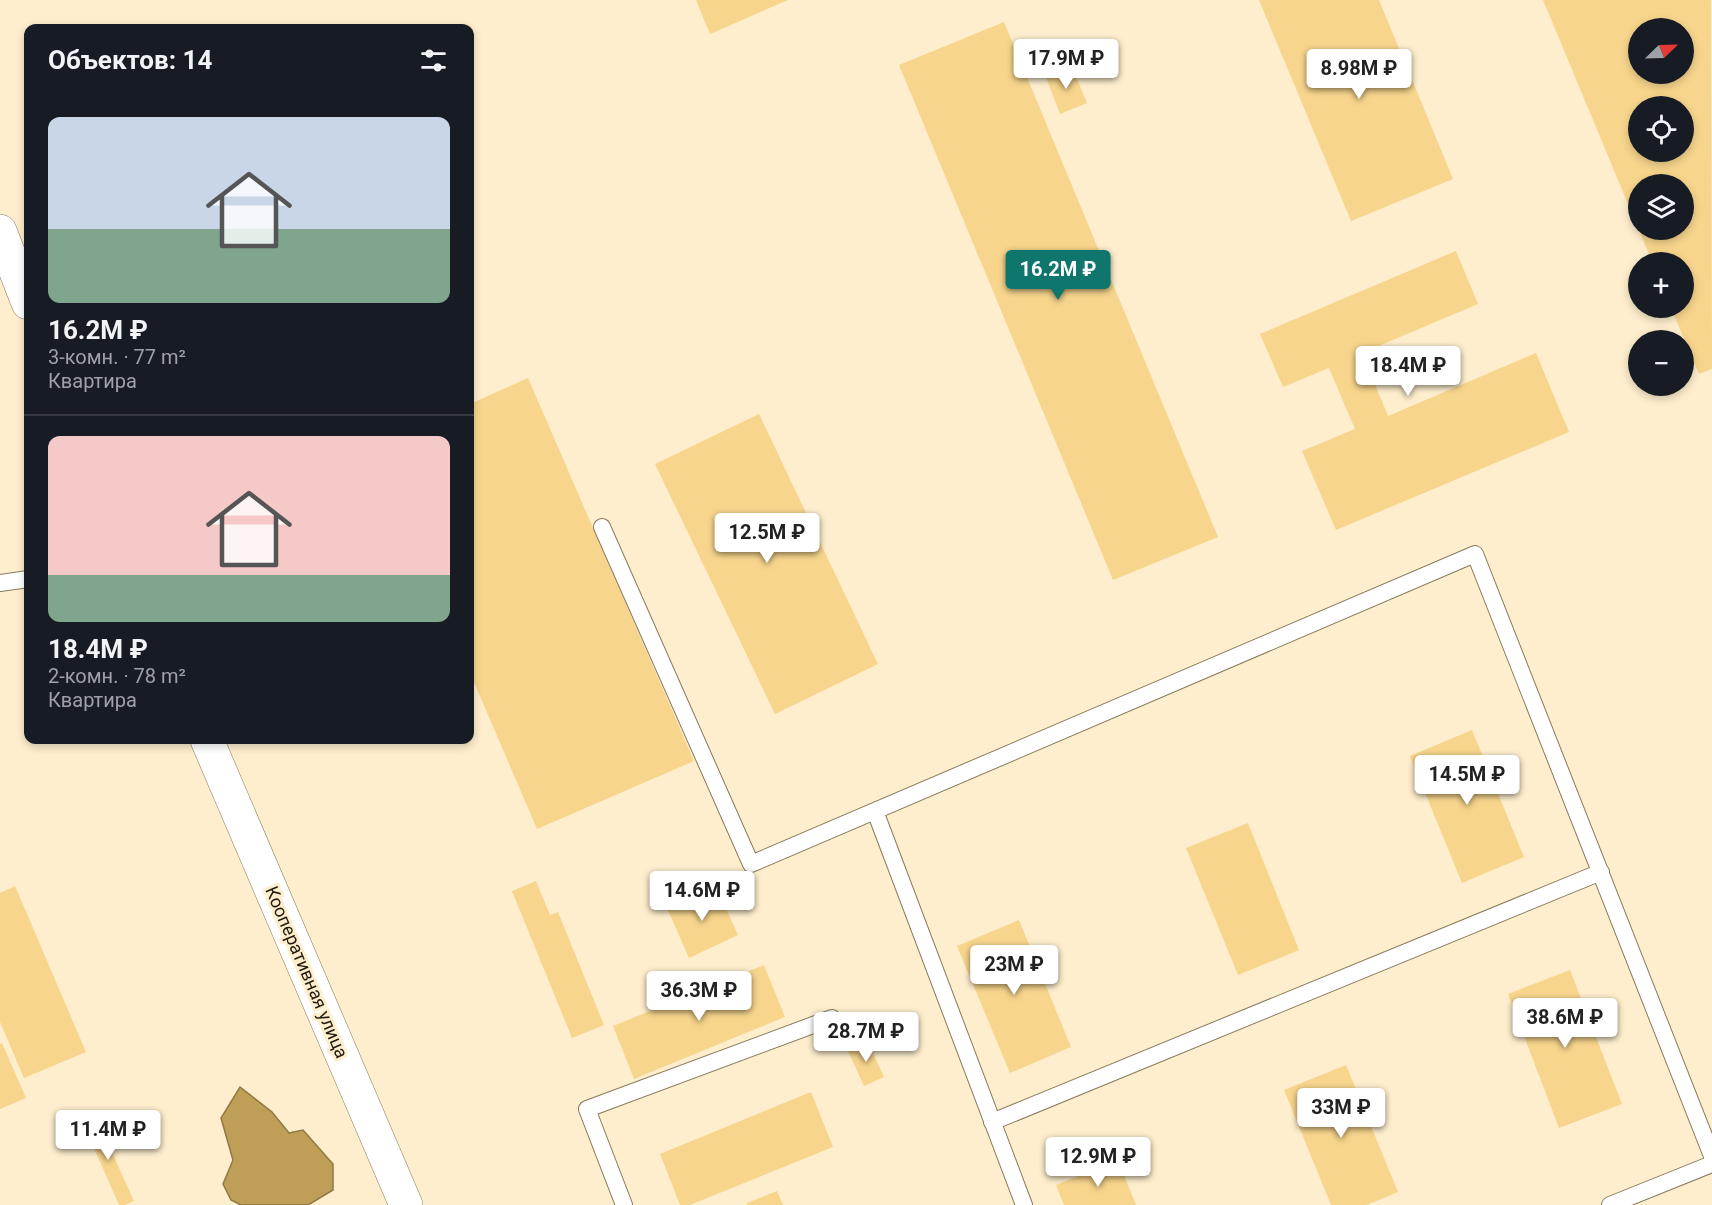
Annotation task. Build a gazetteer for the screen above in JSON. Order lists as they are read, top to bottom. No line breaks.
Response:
{"streets":{"street":["Кооперативная улица"]},"north":"top right","page":{"map_buttons":["+","−"],"heading":"Объектов: 14","price":["17.9M ₽","8.98M ₽","16.2M ₽","18.4M ₽","12.5M ₽","14.5M ₽","14.6M ₽","23M ₽","36.3M ₽","38.6M ₽","28.7M ₽","33M ₽","11.4M ₽","12.9M ₽"],"list":[{"name":"16.2M ₽","note":"3-комн. · 77 m² · Квартира"},{"name":"18.4M ₽","note":"2-комн. · 78 m² · Квартира"}]}}
